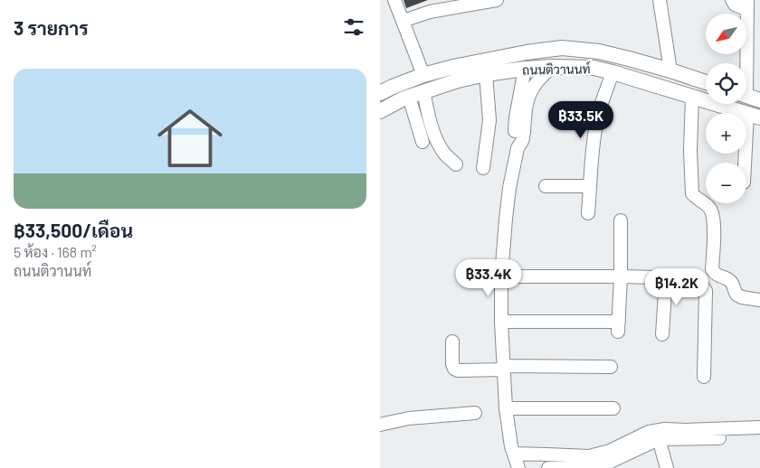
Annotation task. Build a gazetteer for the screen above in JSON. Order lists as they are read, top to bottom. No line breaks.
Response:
{"streets":{"main road":["ถนนติวานนท์"]},"north":"bottom left","page":{"heading":"3 รายการ","map_buttons":["+","−"],"list":[{"name":"฿33,500/เดือน","note":"5 ห้อง · 168 m² · ถนนติวานนท์"}],"price":["฿33.5K","฿33.4K","฿14.2K"]}}
